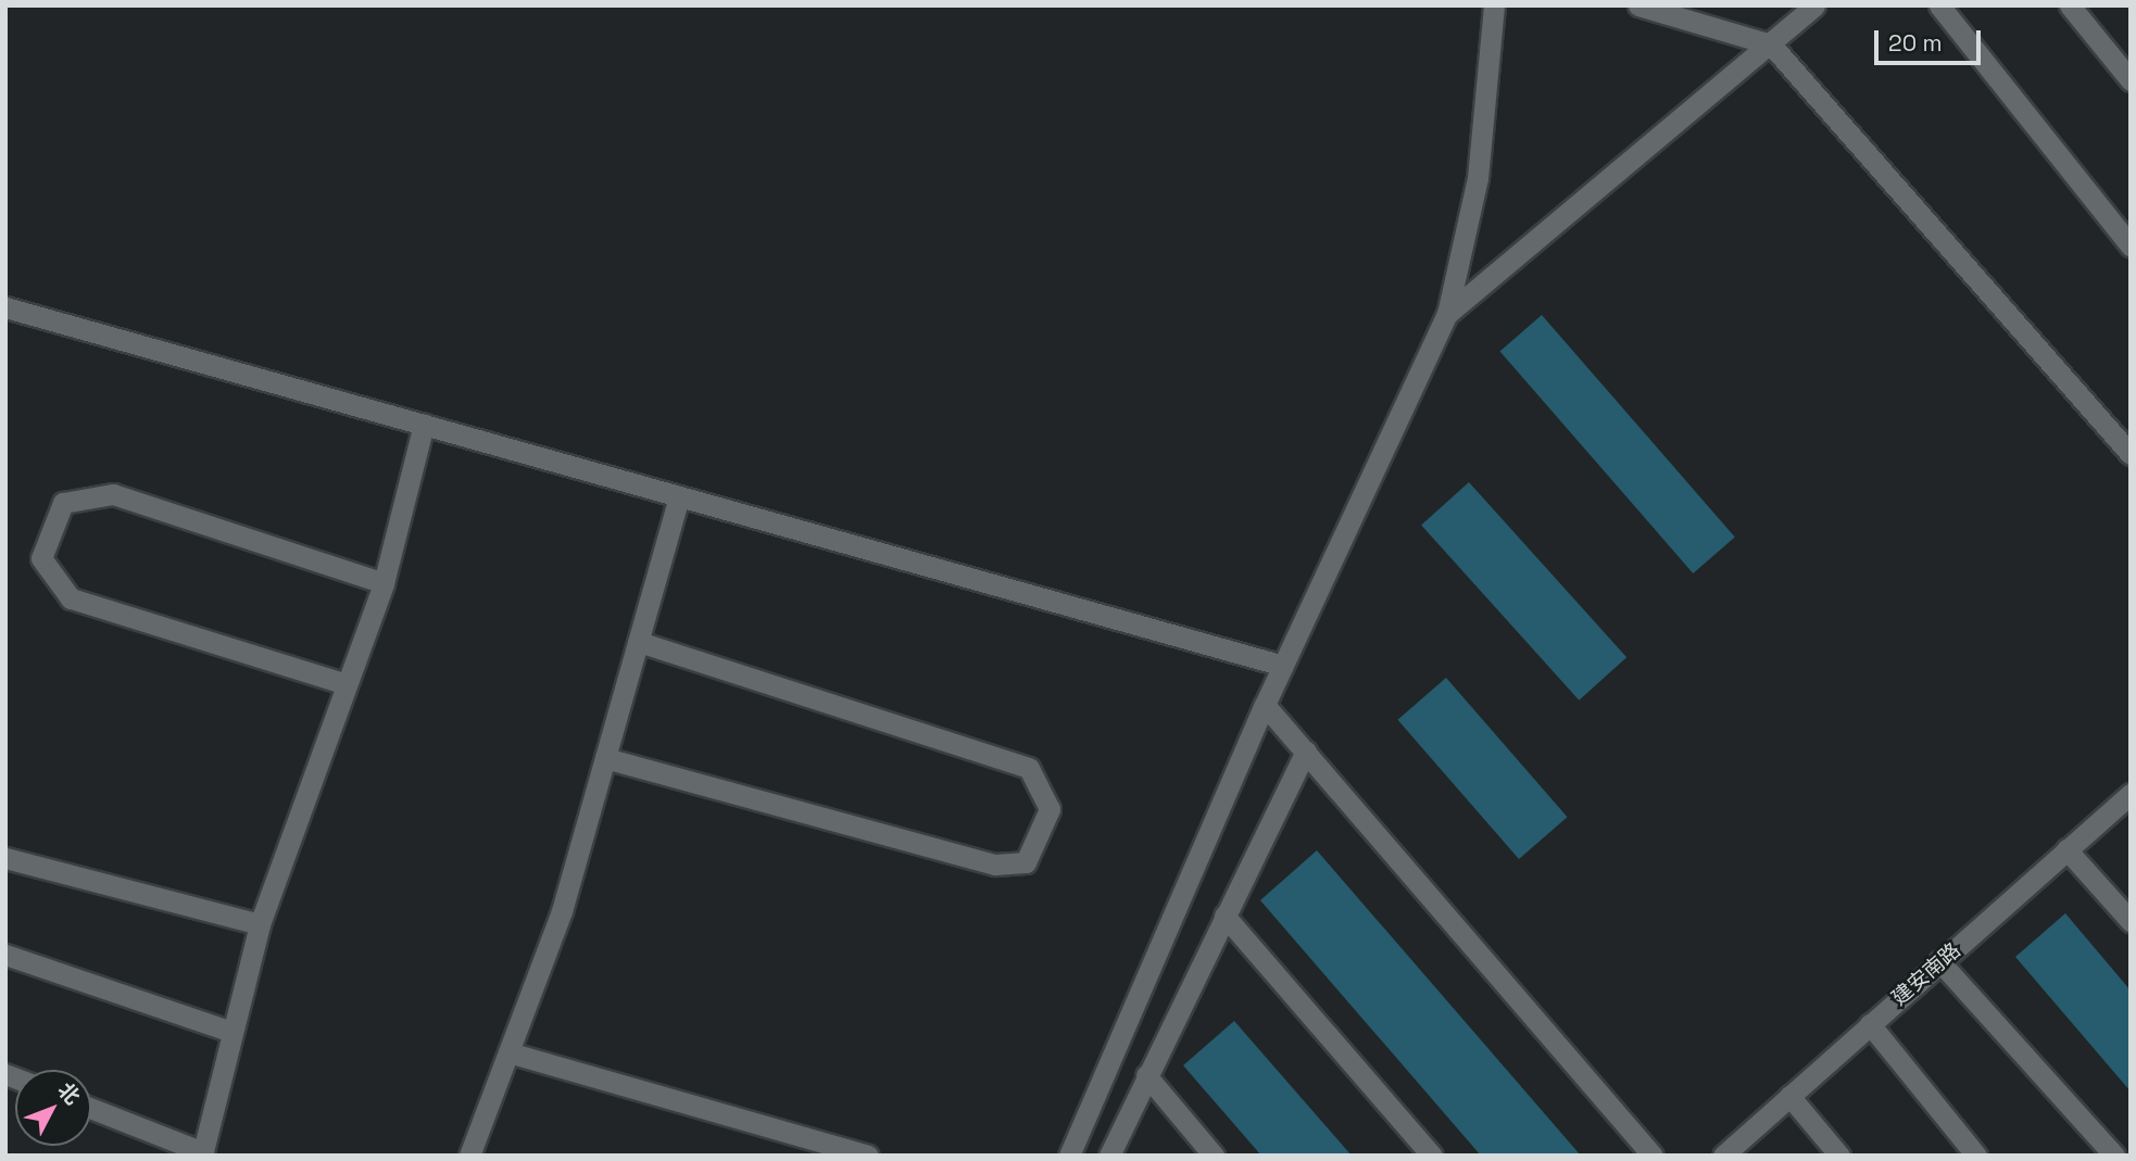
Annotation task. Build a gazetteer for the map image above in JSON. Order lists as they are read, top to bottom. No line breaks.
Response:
{"streets":{"street":["建安南路"]},"scale_bar":"20 m","north":"top right"}
